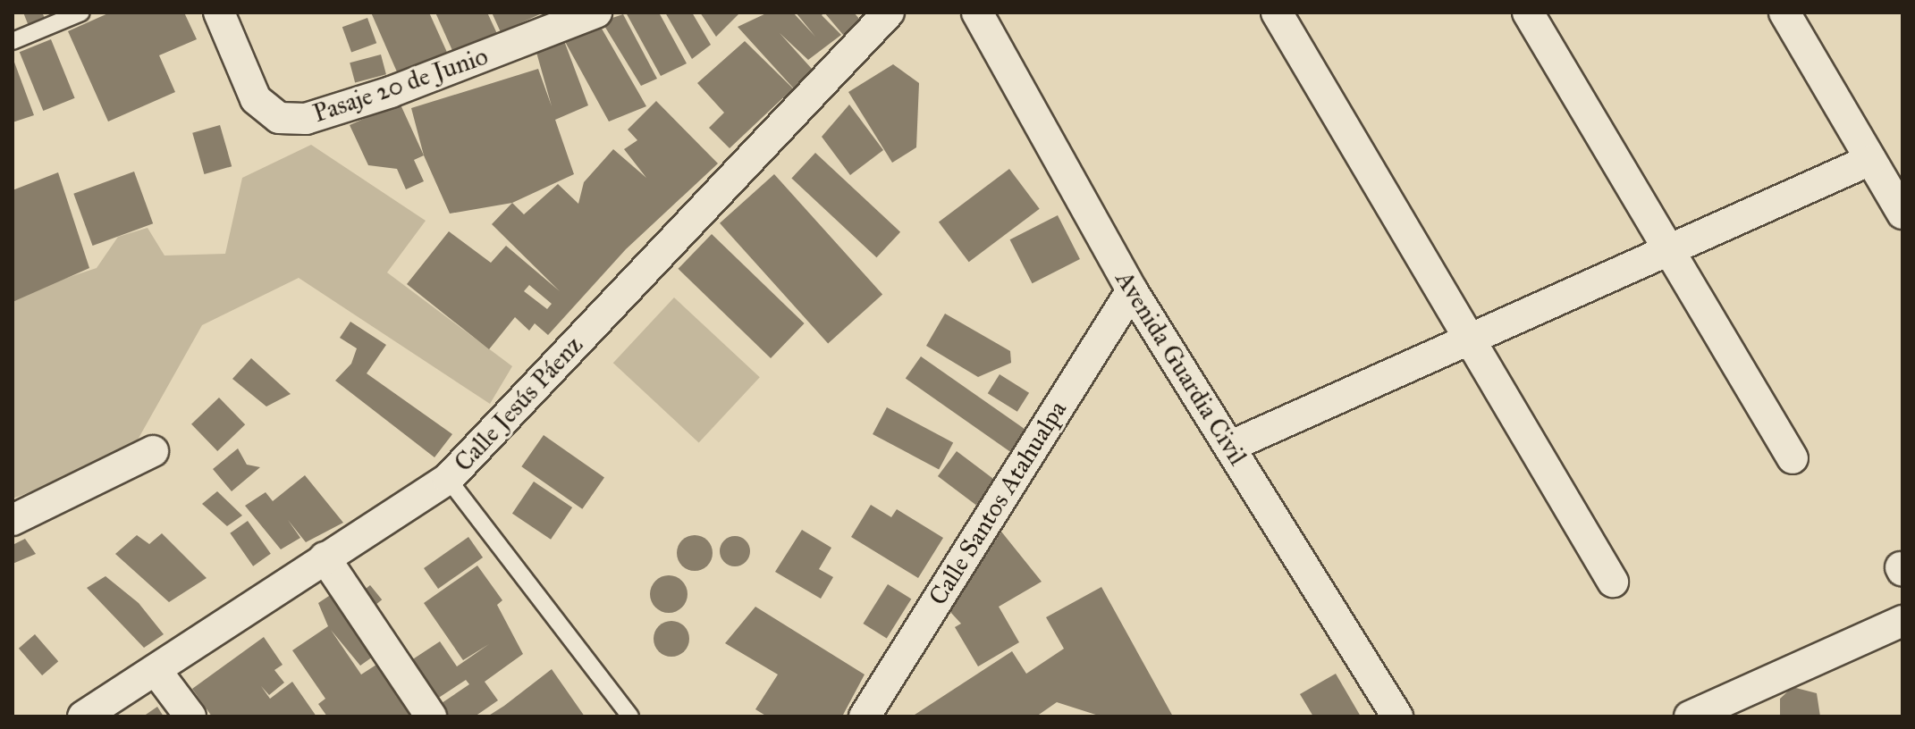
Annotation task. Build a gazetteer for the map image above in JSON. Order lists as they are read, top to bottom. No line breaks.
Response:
{"streets":{"street":["Pasaje 20 de Junio","Avenida Guardia Civil","Calle Jesús Páenz","Calle Santos Atahualpa"]},"crossings":[["Avenida Guardia Civil","Calle Santos Atahualpa"]]}
